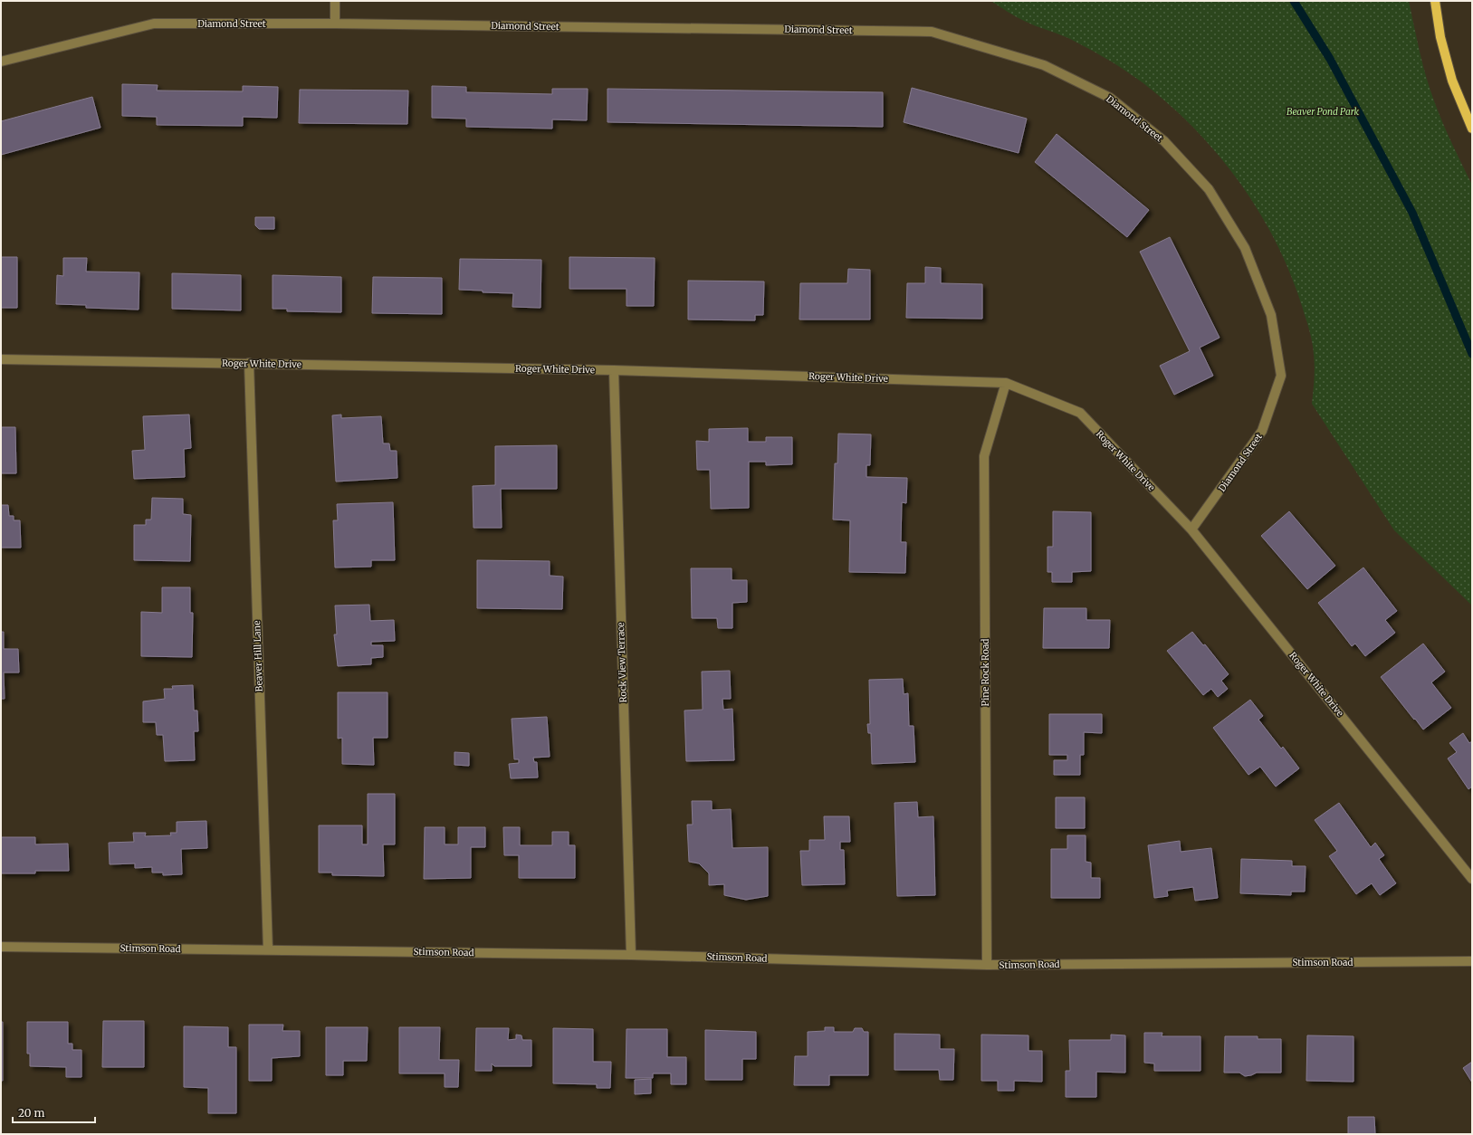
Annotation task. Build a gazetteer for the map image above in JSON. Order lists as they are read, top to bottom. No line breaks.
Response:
{"streets":{"street":["Diamond Street","Roger White Drive","Beaver Hill Lane","Rock View Terrace","Pine Rock Road","Stimson Road"]},"crossings":[["Diamond Street","Roger White Drive"],["Roger White Drive","Beaver Hill Lane"],["Roger White Drive","Rock View Terrace"],["Roger White Drive","Pine Rock Road"],["Beaver Hill Lane","Stimson Road"],["Rock View Terrace","Stimson Road"],["Pine Rock Road","Stimson Road"]],"parks":["Beaver Pond Park"],"scale_bar":"20 m"}
